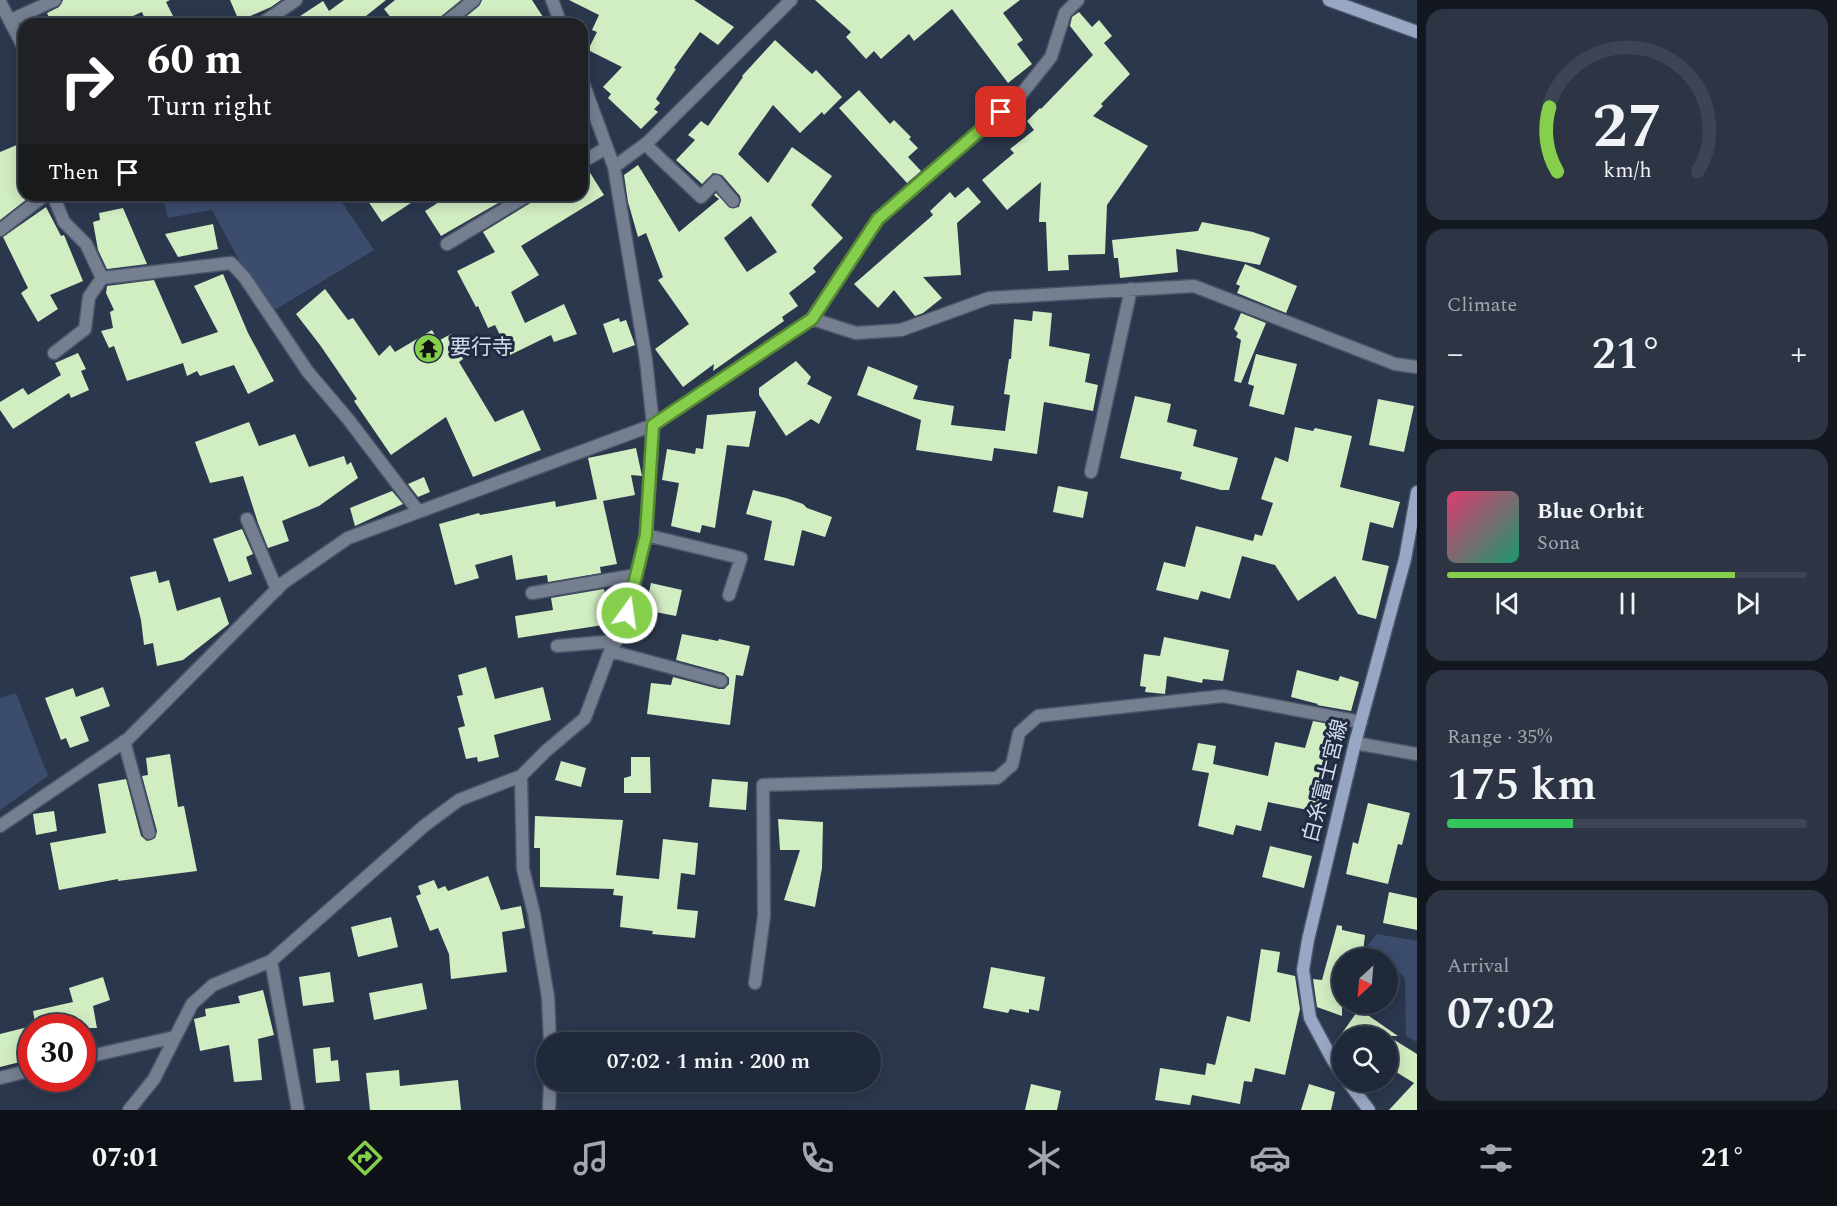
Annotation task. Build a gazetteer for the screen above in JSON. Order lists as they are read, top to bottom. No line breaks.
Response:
{"streets":{"main road":["白糸富士宮線"]},"places":{"temple":["要行寺"]},"north":"bottom left","page":{"turn":["60 m","Turn right"],"then":"Then","tile":["Climate",["Range · 35%","175 km"],["Arrival","07:02"]],"heat":["−","21°","+"],"song":["Blue Orbit","Sona"],"limit":"30","trip":"07:02 · 1 min · 200 m","tabs":["07:01","21°"],"gauge":["27","km/h"]}}
